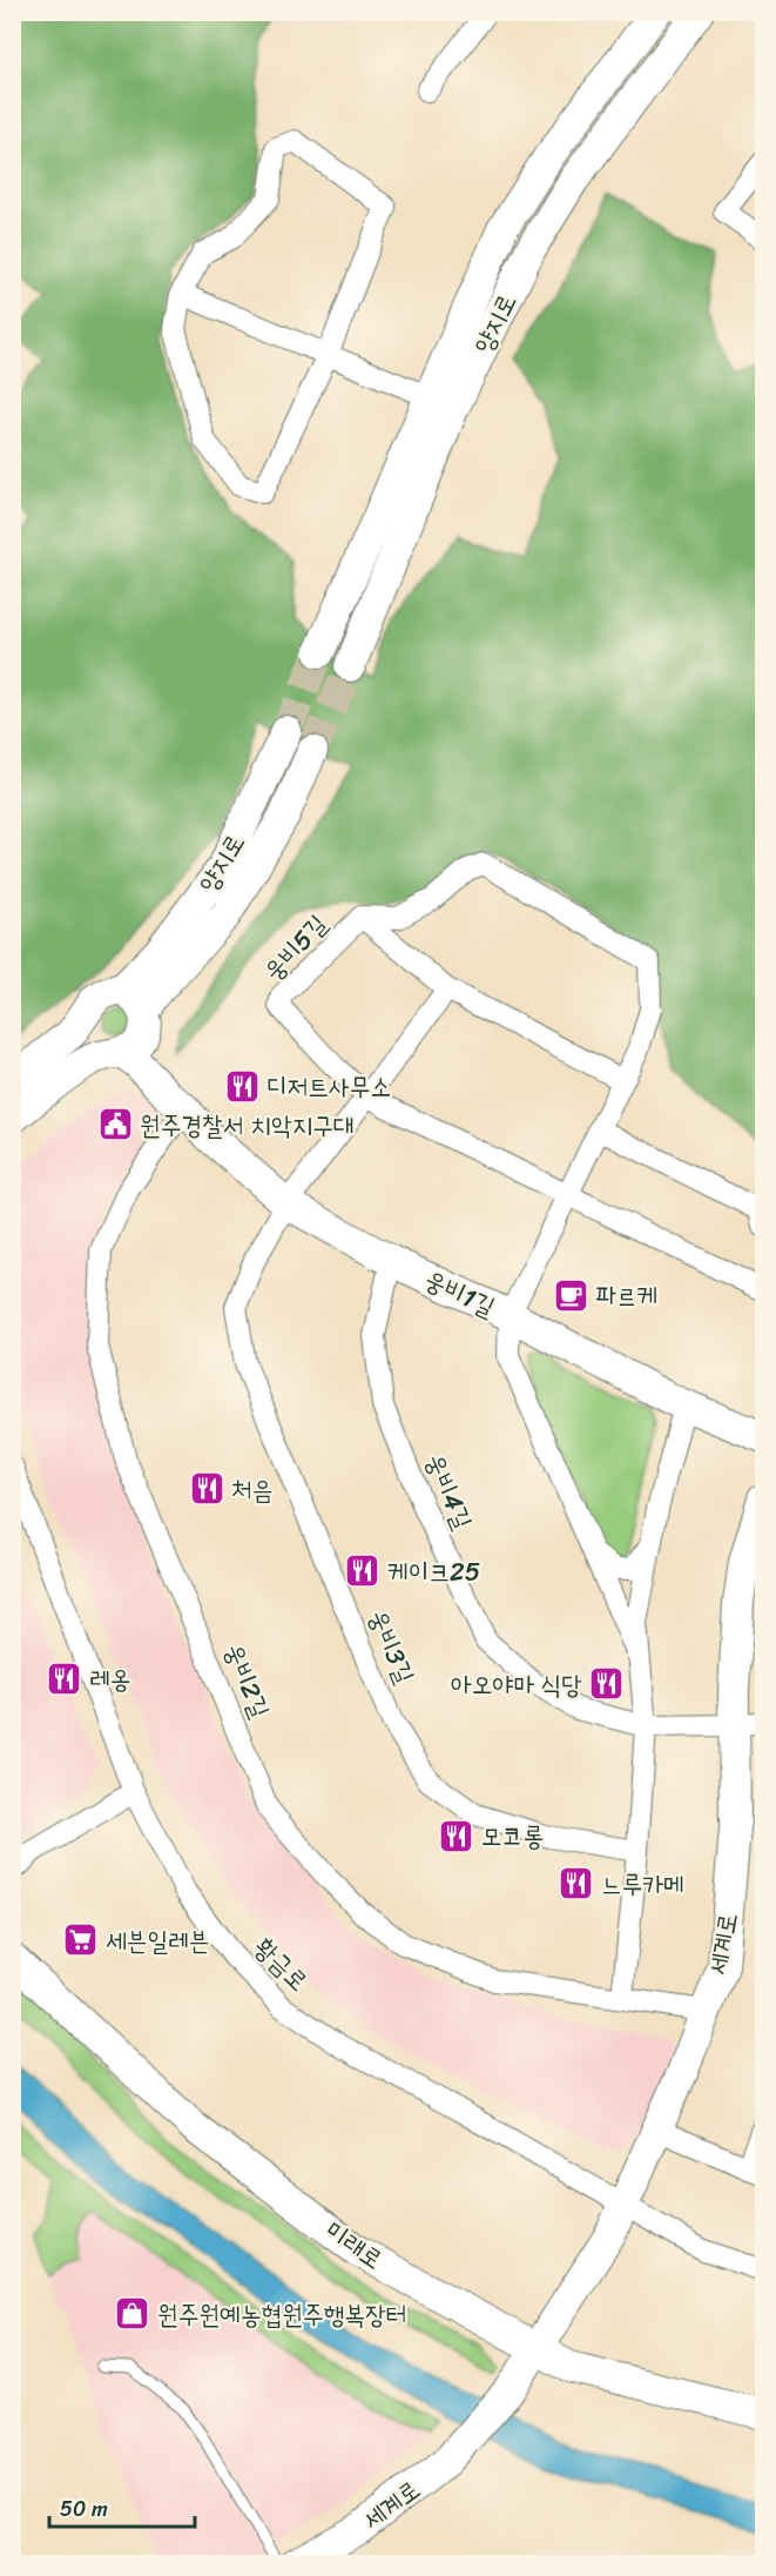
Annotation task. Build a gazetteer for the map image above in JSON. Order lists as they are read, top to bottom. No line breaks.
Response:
{"streets":{"street":["양지로","웅비5길","웅비1길","웅비4길","웅비3길","웅비2길","세계로","황금로","미래로"]},"crossings":[["양지로","웅비1길"],["웅비1길","웅비4길"],["웅비1길","웅비3길"],["웅비1길","웅비2길"],["웅비4길","세계로"],["웅비2길","세계로"],["세계로","황금로"],["세계로","미래로"]],"places":{"restaurant":["디저트사무소","처음","케이크25","레옹","아오야마 식당","모코롱","느루카메"],"public building":["원주경찰서 치악지구대"],"cafe":["파르케"],"supermarket":["세븐일레븐"],"shop":["원주원예농협원주행복장터"]},"scale_bar":"50 m"}
